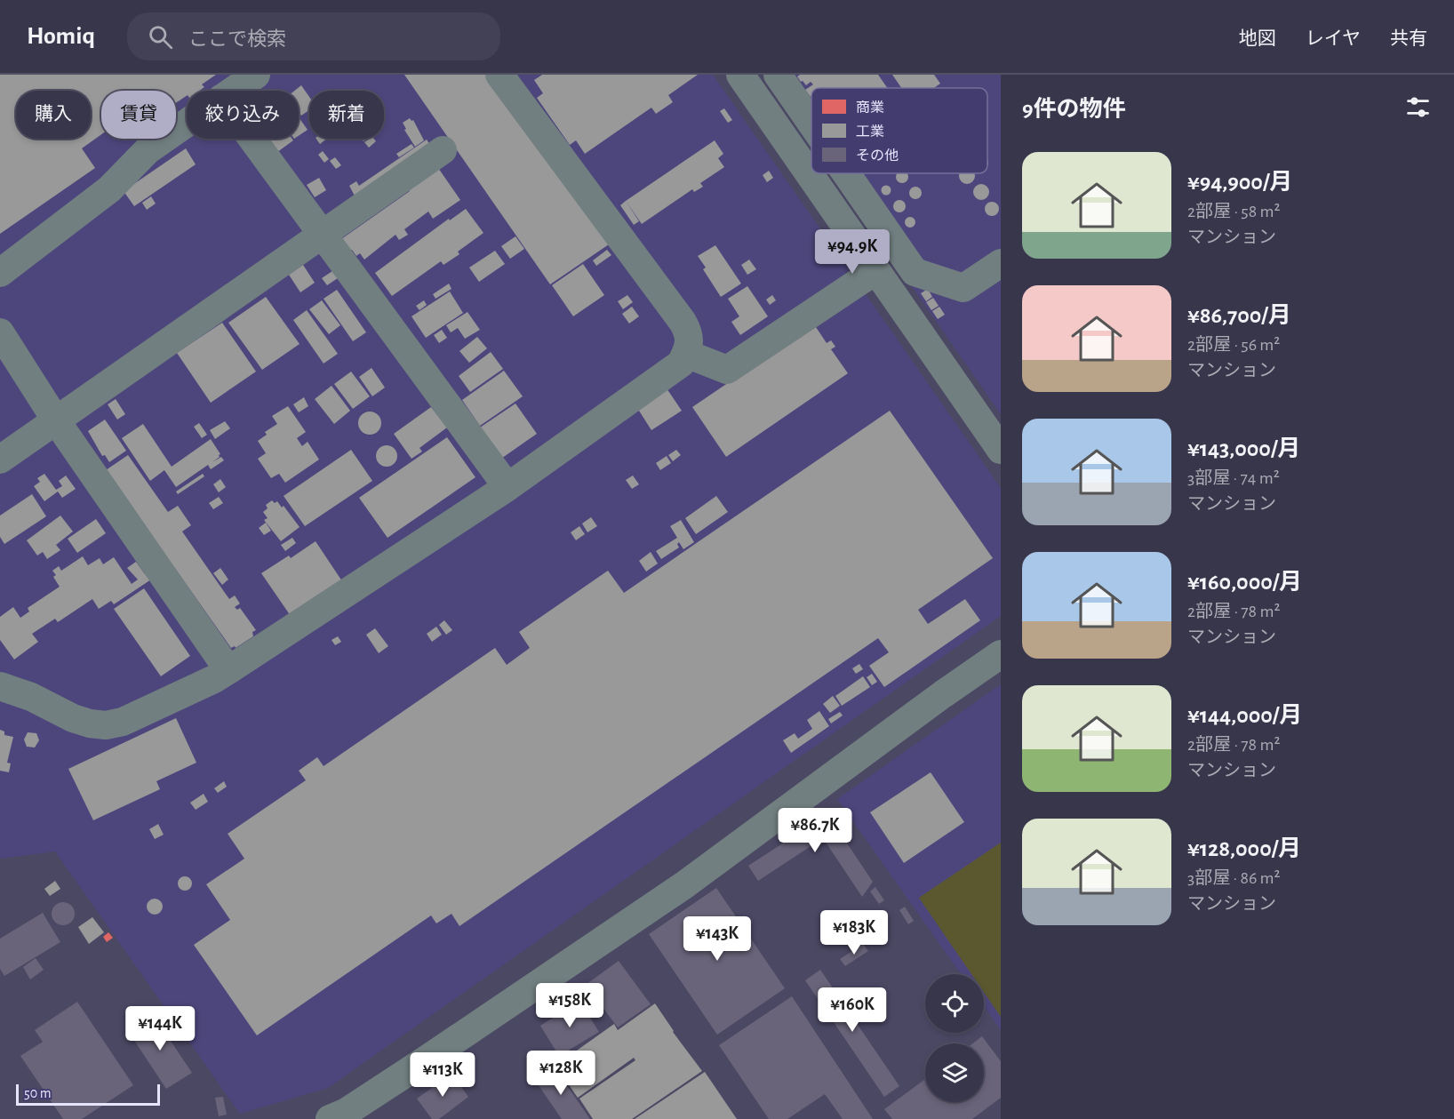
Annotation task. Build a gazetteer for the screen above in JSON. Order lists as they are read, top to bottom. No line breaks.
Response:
{"legend":["商業","工業","その他"],"scale_bar":"50 m","page":{"header":"Homiq","search":"ここで検索","nav":["地図","レイヤ","共有"],"heading":"9件の物件","chip":["購入","賃貸","絞り込み","新着"],"list":[{"name":"¥94,900/月","note":"2部屋 · 58 m² · マンション"},{"name":"¥86,700/月","note":"2部屋 · 56 m² · マンション"},{"name":"¥143,000/月","note":"3部屋 · 74 m² · マンション"},{"name":"¥160,000/月","note":"2部屋 · 78 m² · マンション"},{"name":"¥144,000/月","note":"2部屋 · 78 m² · マンション"},{"name":"¥128,000/月","note":"3部屋 · 86 m² · マンション"}],"price":["¥94.9K","¥86.7K","¥183K","¥143K","¥158K","¥160K","¥144K","¥128K","¥113K"],"scale":"50 m"}}
